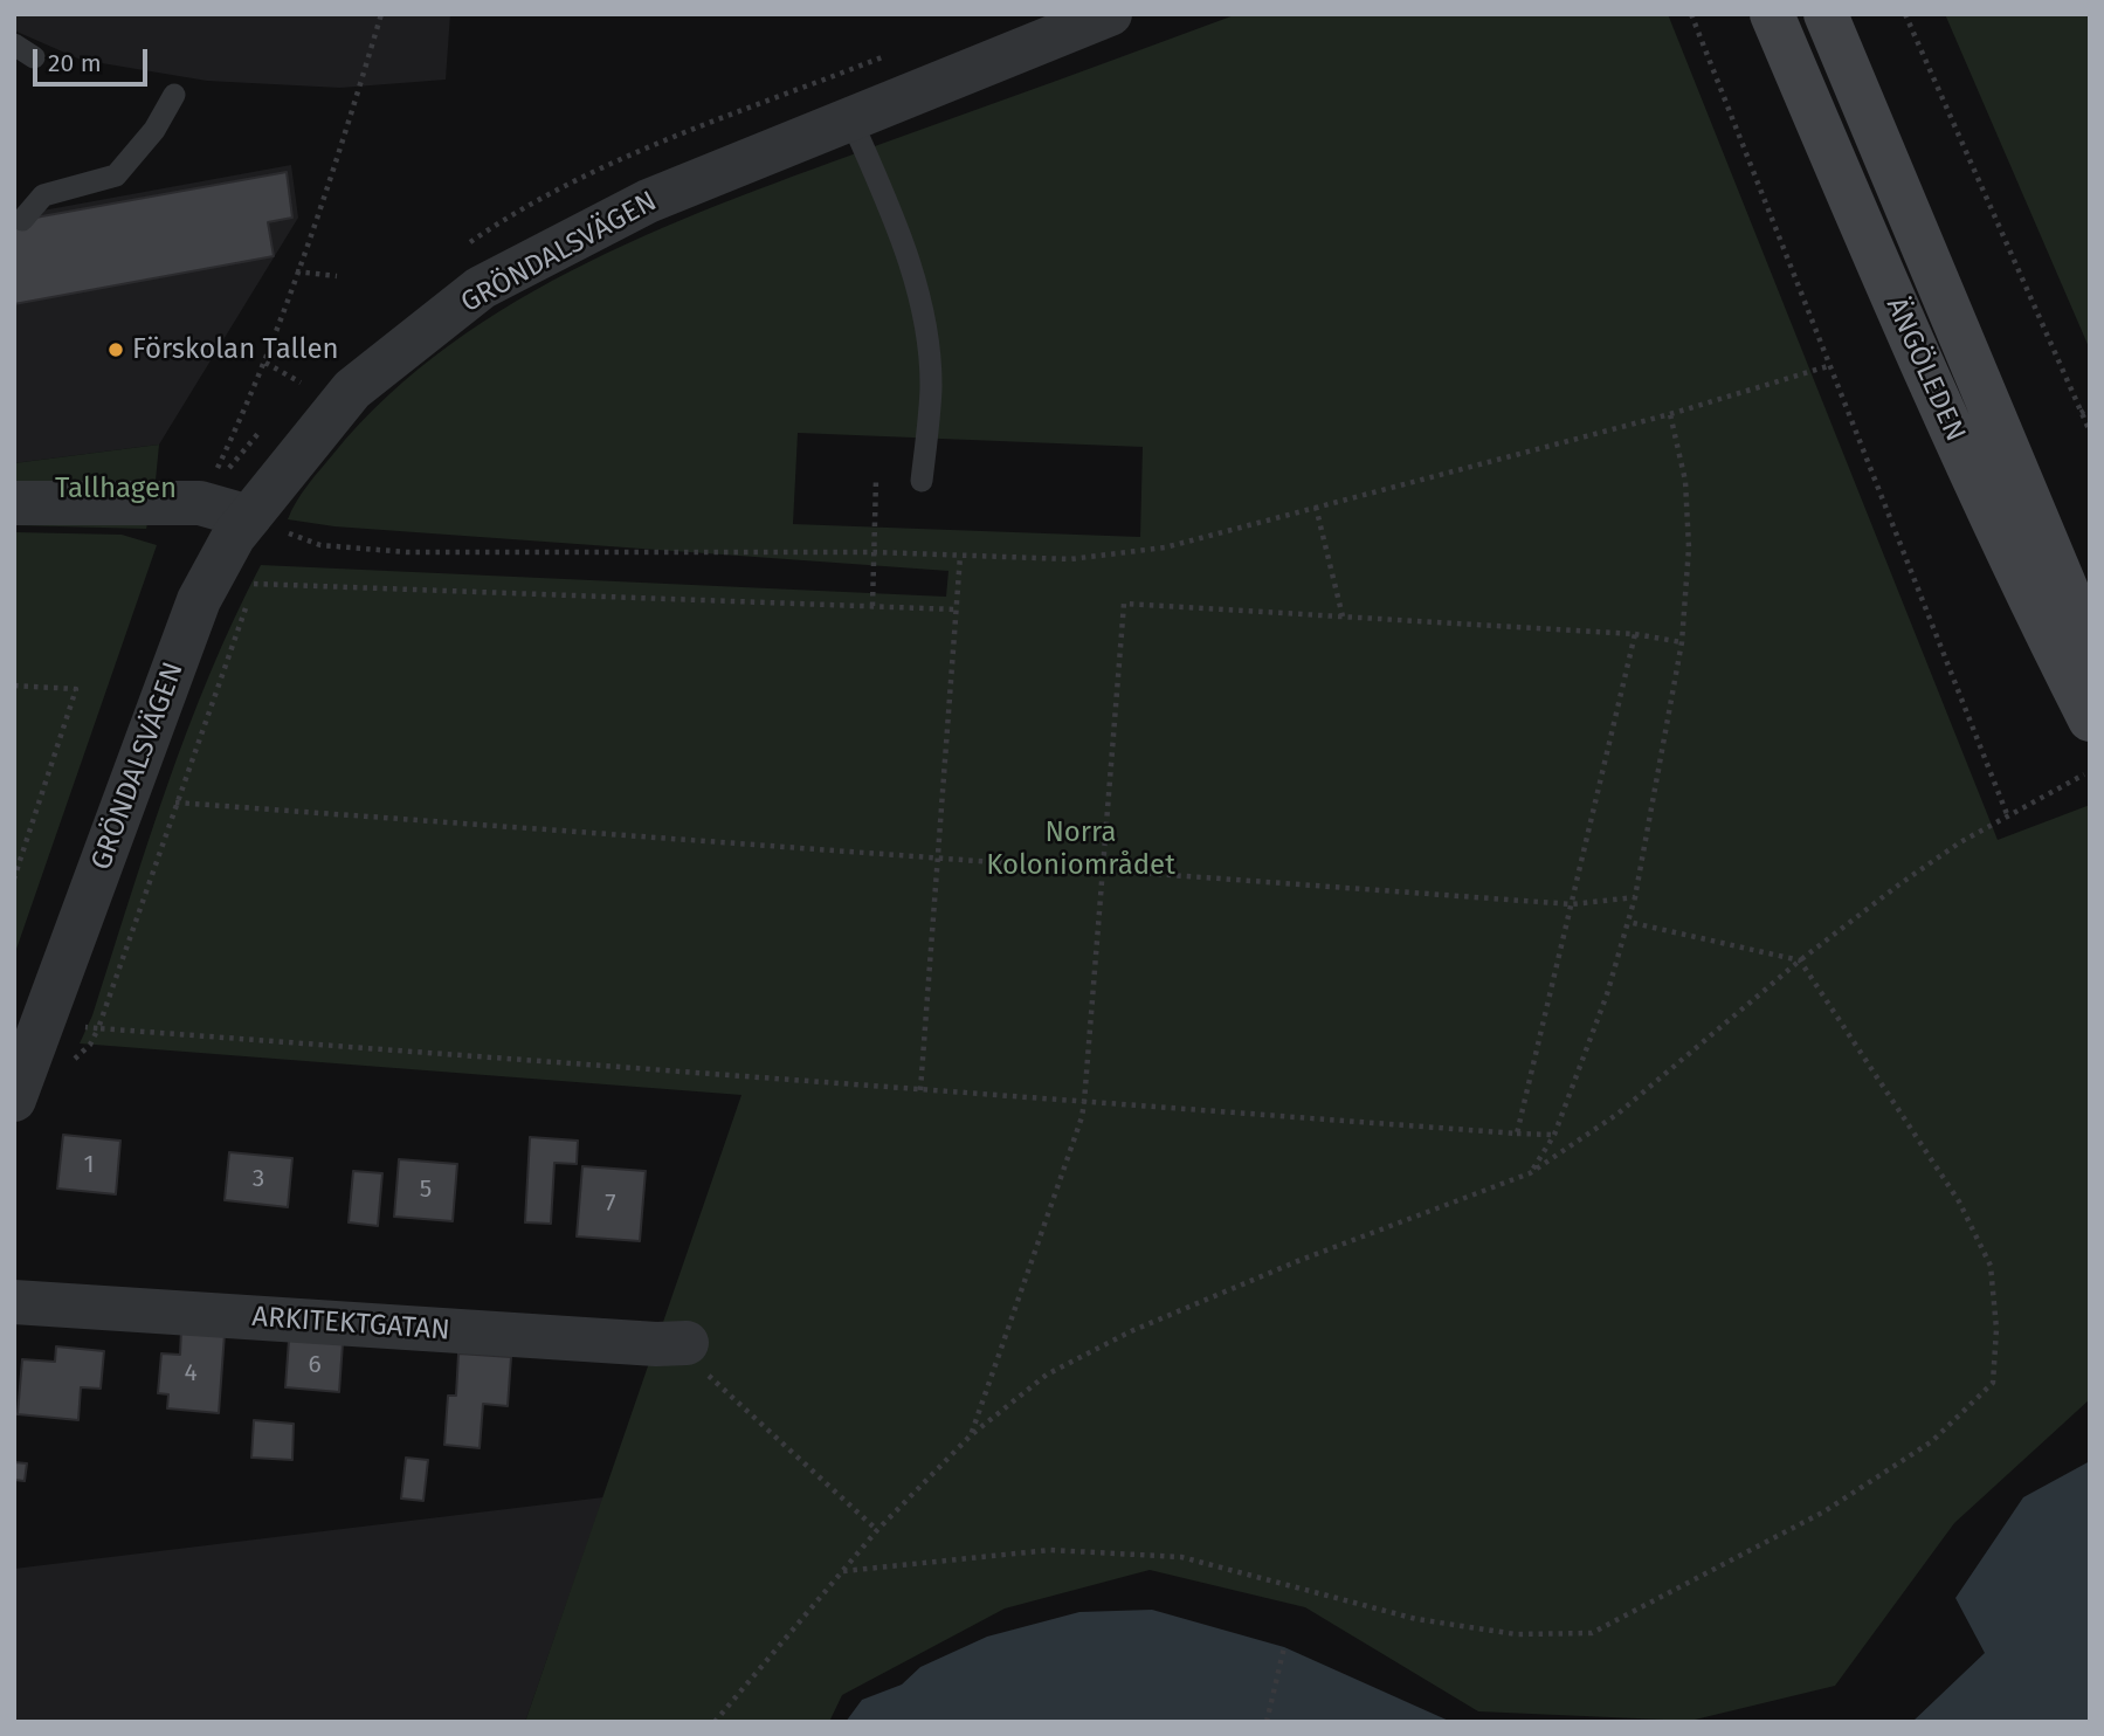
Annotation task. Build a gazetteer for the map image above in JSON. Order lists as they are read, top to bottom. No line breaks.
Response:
{"streets":{"main road":["ÄNGÖLEDEN"],"street":["GRÖNDALSVÄGEN","ARKITEKTGATAN"]},"parks":["Tallhagen","Norra Koloniområdet"],"places":["Förskolan Tallen"],"house_numbers":["1","3","5","7","6","4"],"scale_bar":"20 m"}
